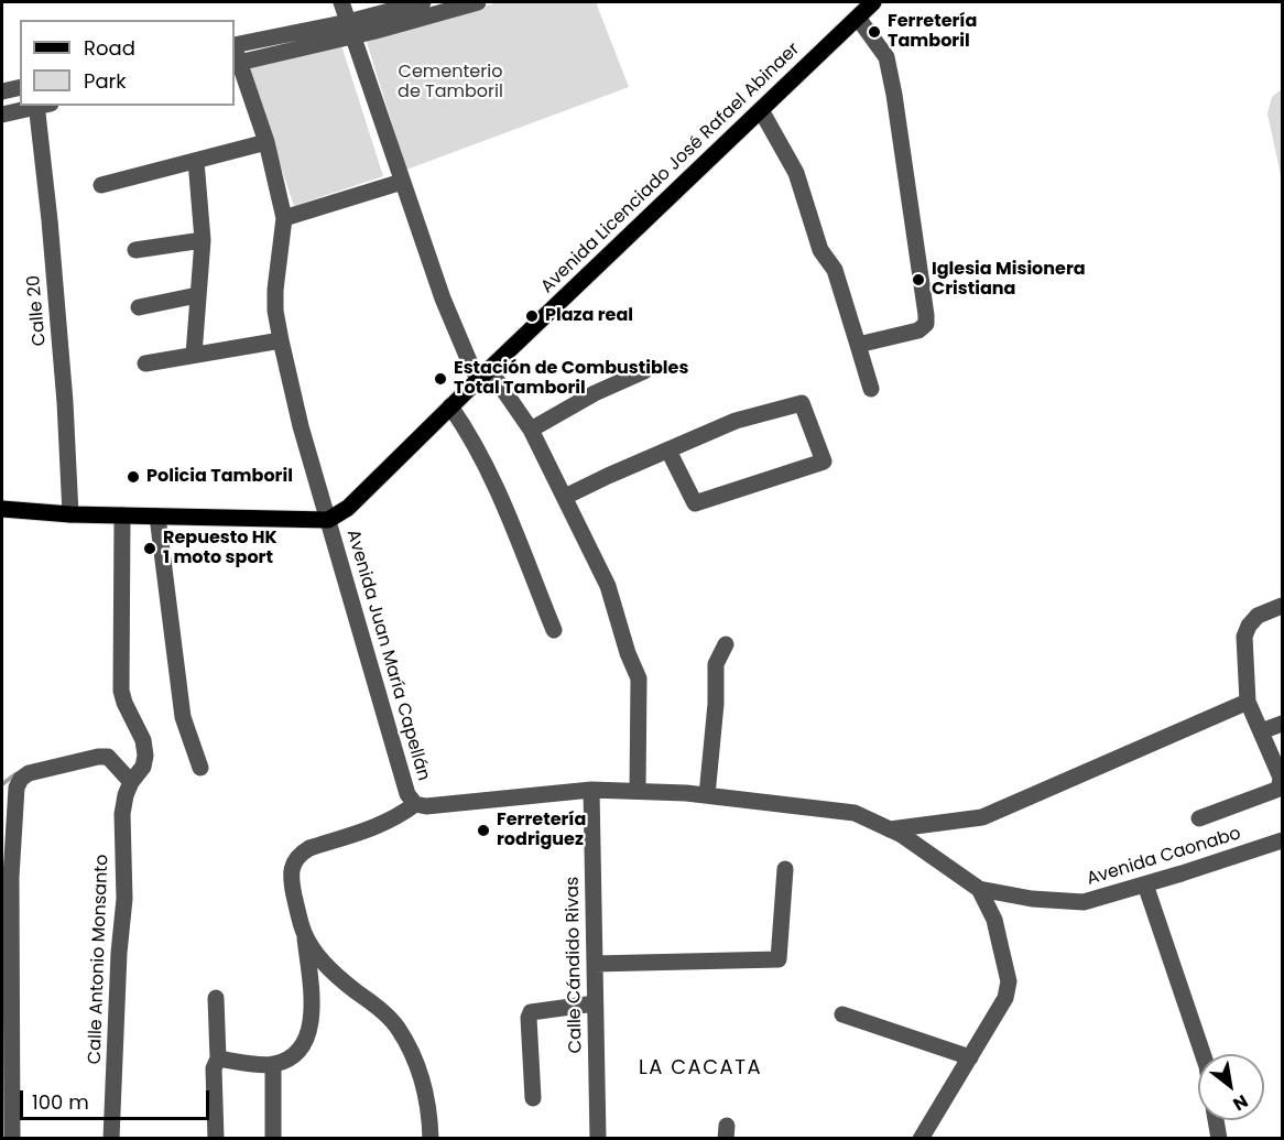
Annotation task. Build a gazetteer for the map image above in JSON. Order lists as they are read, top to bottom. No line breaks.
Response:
{"streets":{"main road":["Avenida Licenciado José Rafael Abinaer"],"street":["Calle 20","Avenida Juan María Capellán","Avenida Caonabo","Calle Antonio Monsanto","Calle Cándido Rivas"]},"crossings":[["Avenida Licenciado José Rafael Abinaer","Avenida Juan María Capellán"],["Avenida Juan María Capellán","Avenida Caonabo"],["Avenida Juan María Capellán","Calle Cándido Rivas"]],"districts":["LA CACATA"],"parks":["Cementerio de Tamboril"],"places":["Ferretería Tamboril","Iglesia Misionera Cristiana","Plaza real","Estación de Combustibles Total Tamboril","Policia Tamboril","Repuesto HK 1 moto sport","Ferretería rodriguez"],"legend":["Road","Park"],"scale_bar":"100 m","north":"bottom right"}
